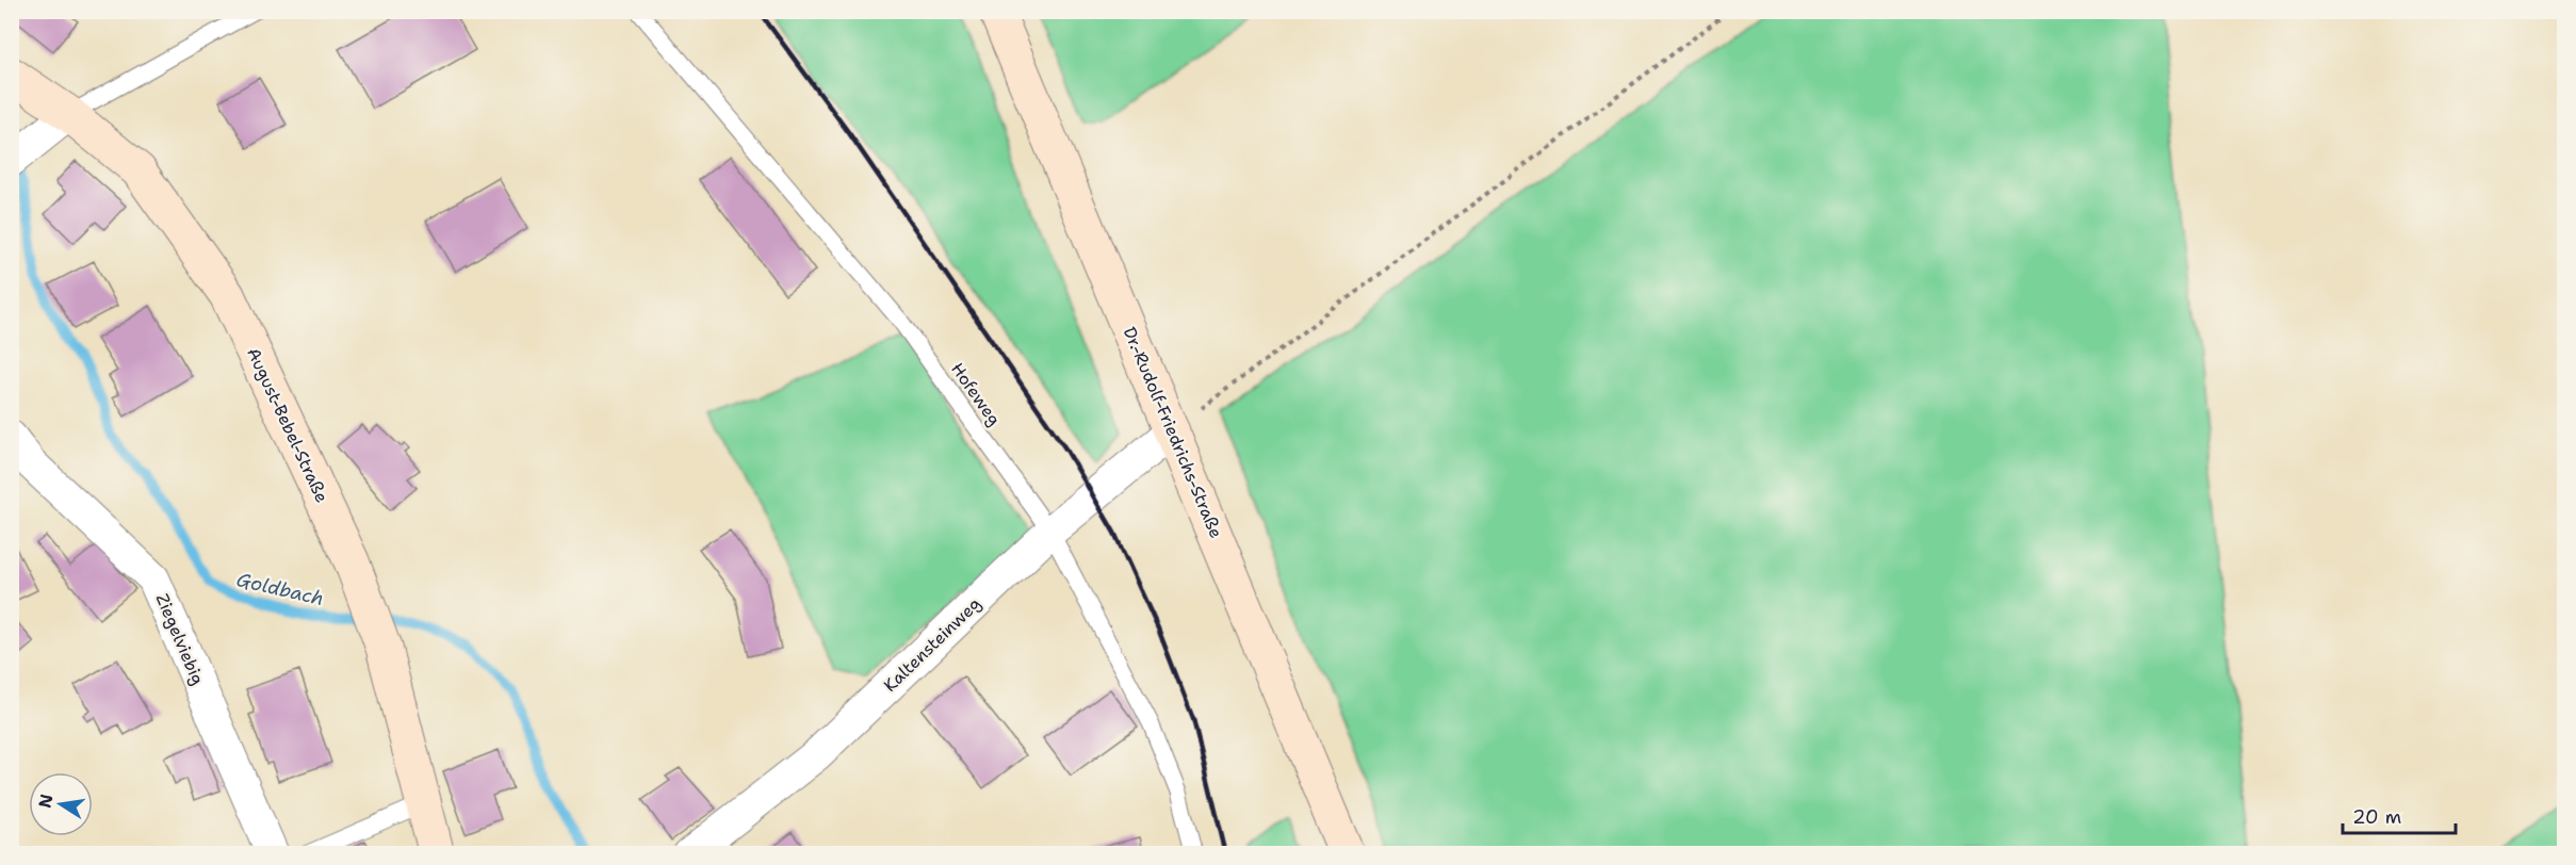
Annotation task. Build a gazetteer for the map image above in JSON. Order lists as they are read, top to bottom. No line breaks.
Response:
{"streets":{"street":["August-Bebel-Straße","Dr.-Rudolf-Friedrichs-Straße","Ziegelviebig","Kaltensteinweg"],"lane":["Hofeweg"]},"crossings":[["Hofeweg","Kaltensteinweg"],["Dr.-Rudolf-Friedrichs-Straße","Kaltensteinweg"]],"water":["Goldbach"],"scale_bar":"20 m","north":"left"}
